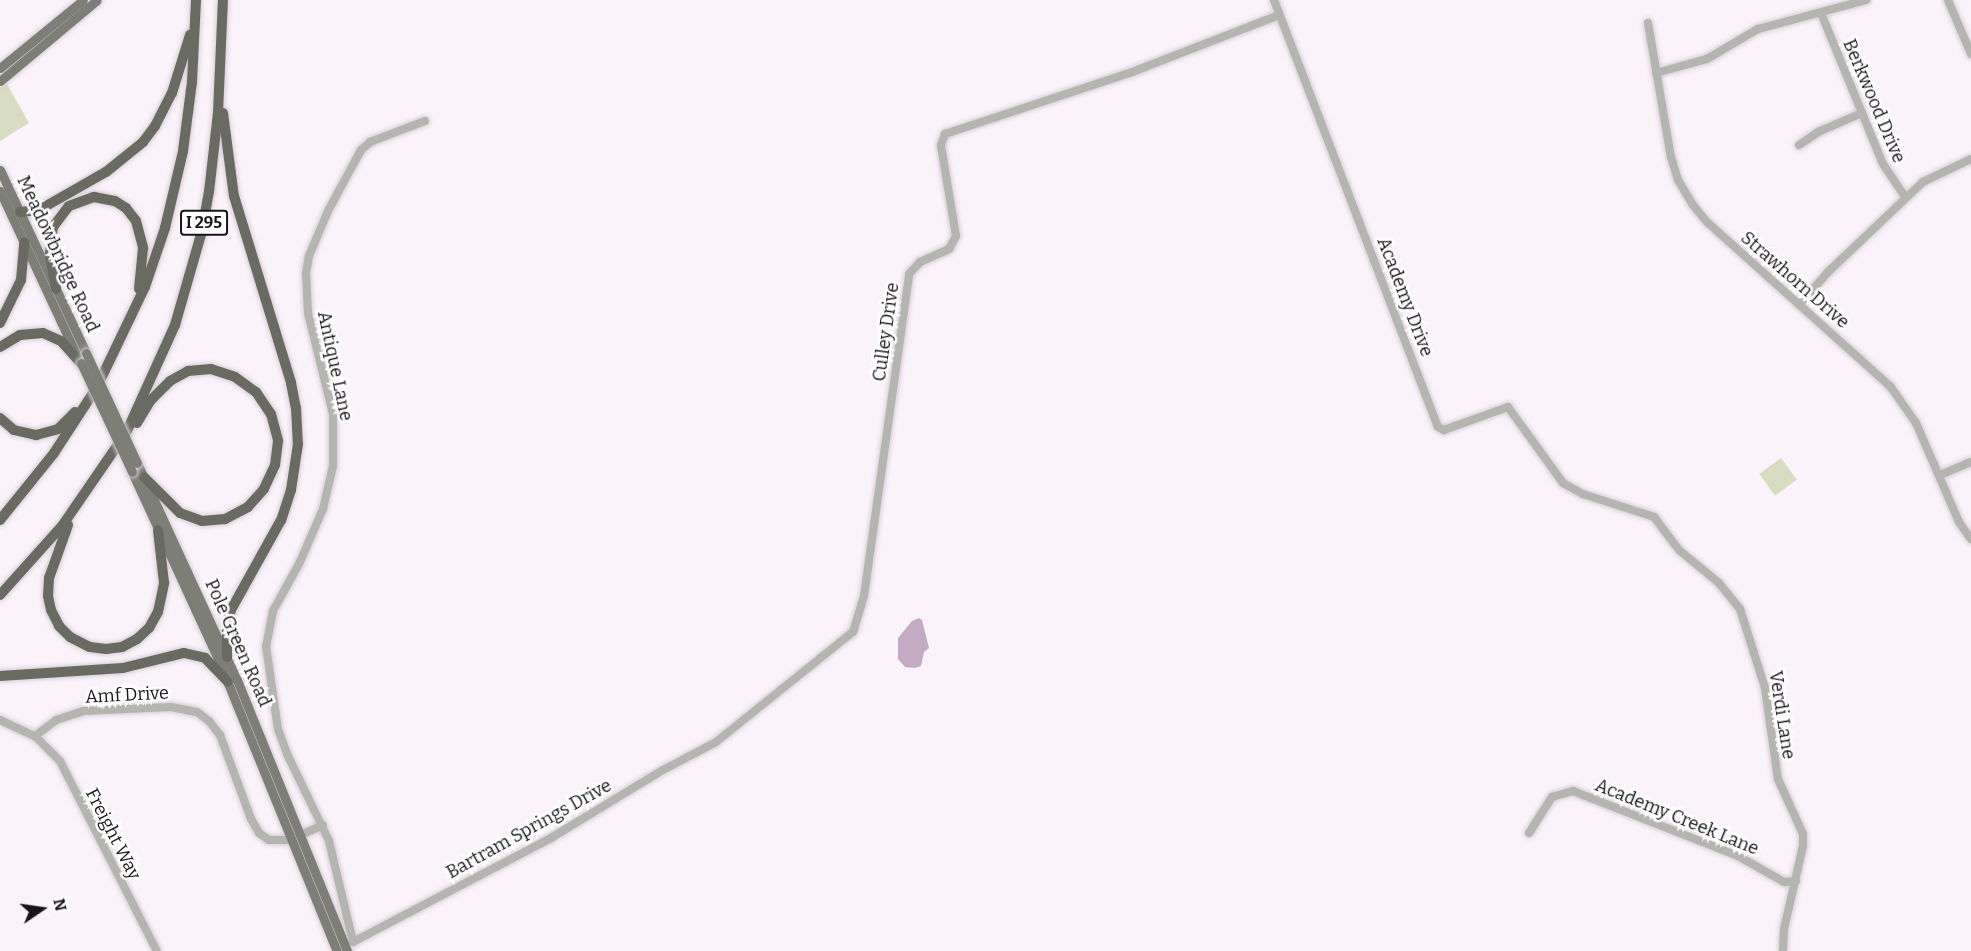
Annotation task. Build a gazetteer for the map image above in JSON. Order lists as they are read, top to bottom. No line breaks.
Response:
{"streets":{"highway":["I 295"],"main road":["Meadowbridge Road","Pole Green Road"],"street":["Berkwood Drive","Strawhorn Drive","Academy Drive","Culley Drive","Antique Lane","Amf Drive","Verdi Lane","Academy Creek Lane","Bartram Springs Drive","Freight Way"]},"crossings":[["Meadowbridge Road","Pole Green Road"],["Academy Drive","Culley Drive"],["Academy Drive","Verdi Lane"],["Culley Drive","Bartram Springs Drive"],["Antique Lane","Bartram Springs Drive"],["Pole Green Road","Amf Drive"],["Amf Drive","Freight Way"],["Verdi Lane","Academy Creek Lane"]],"north":"right"}
